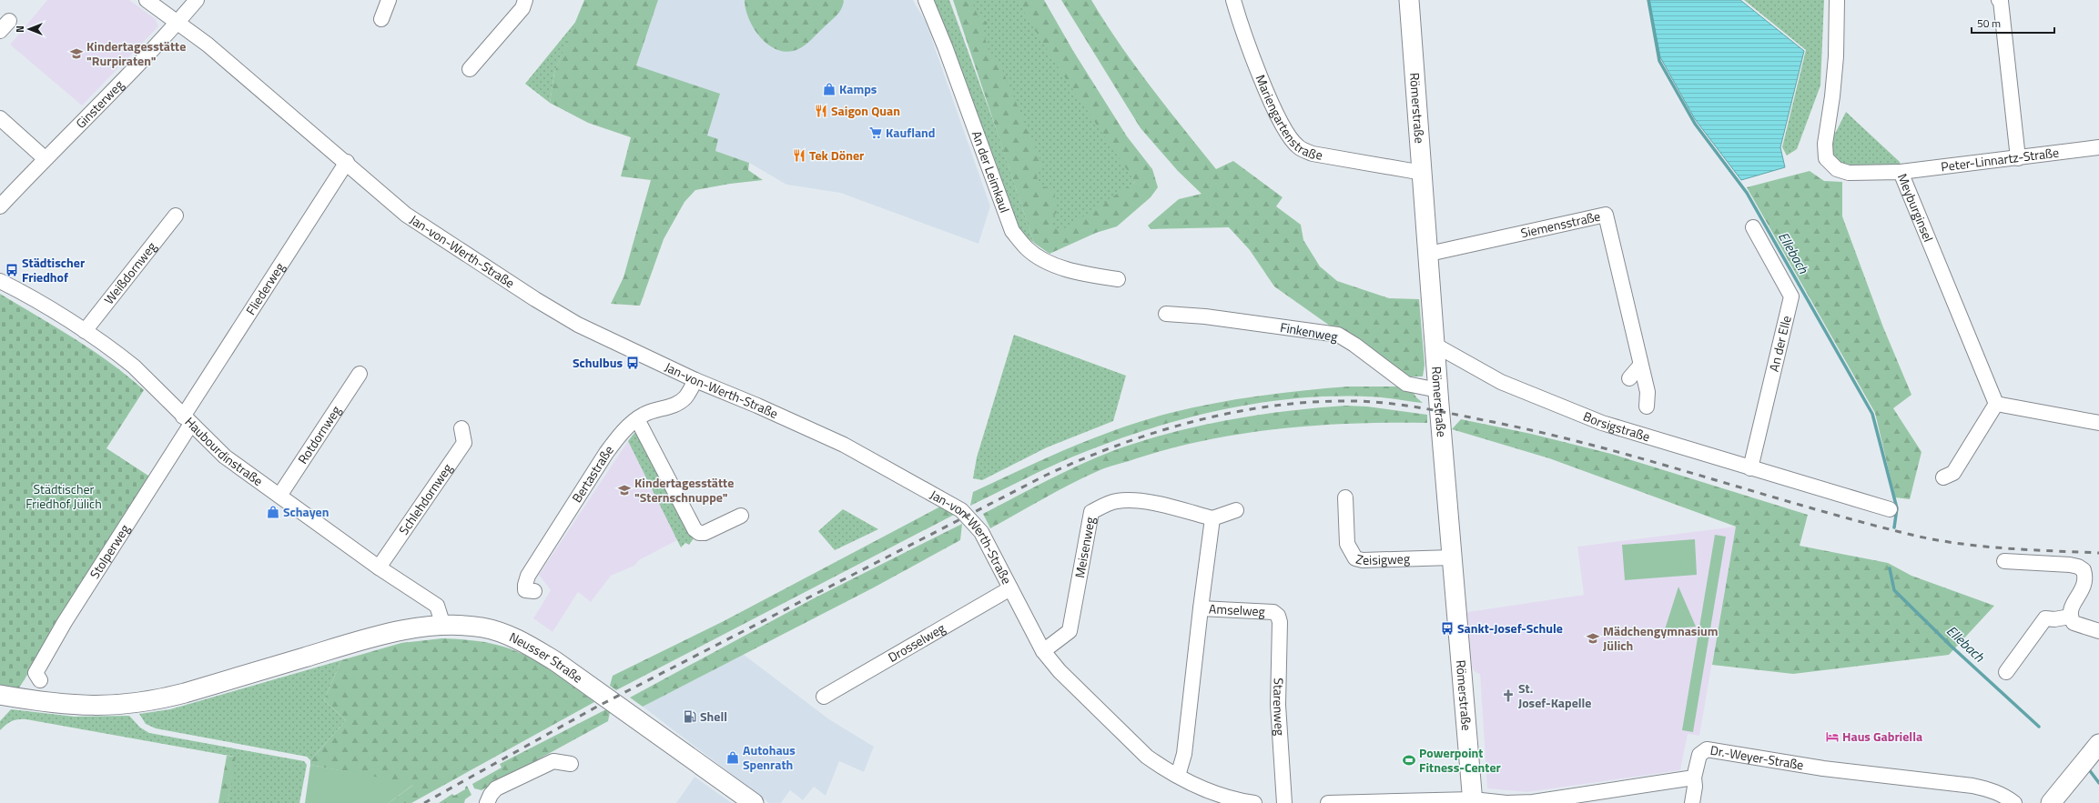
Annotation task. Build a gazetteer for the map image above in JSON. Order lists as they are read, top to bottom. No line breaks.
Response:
{"streets":{"main road":["Römerstraße","Neusser Straße"],"street":["Ginsterweg","Mariengartenstraße","Peter-Linnartz-Straße","An der Leimkaul","Meyburginsel","Siemensstraße","Jan-von-Werth-Straße","Weißdornweg","Fliederweg","Finkenweg","An der Elle","Borsigstraße","Rotdornweg","Haubourdinstraße","Bertastraße","Schlehdornweg","Meisenweg","Stolperweg","Zeisigweg","Amselweg","Drosselweg","Starenweg","Dr.-Weyer-Straße"]},"crossings":[["Ginsterweg","Jan-von-Werth-Straße"],["Römerstraße","Mariengartenstraße"],["Römerstraße","Siemensstraße"],["Römerstraße","Finkenweg"],["Römerstraße","Borsigstraße"],["Römerstraße","Zeisigweg"],["Peter-Linnartz-Straße","Meyburginsel"],["Jan-von-Werth-Straße","Fliederweg"],["Jan-von-Werth-Straße","Bertastraße"],["Jan-von-Werth-Straße","Meisenweg"],["Jan-von-Werth-Straße","Drosselweg"],["Weißdornweg","Haubourdinstraße"],["Fliederweg","Haubourdinstraße"],["Fliederweg","Stolperweg"],["An der Elle","Borsigstraße"],["Rotdornweg","Haubourdinstraße"],["Haubourdinstraße","Schlehdornweg"],["Haubourdinstraße","Stolperweg"],["Haubourdinstraße","Neusser Straße"],["Amselweg","Starenweg"]],"water":["Ellebach"],"parks":["Städtischer Friedhof Jülich"],"places":{"school or university":["Kindertagesstätte \"Rurpiraten\"","Kindertagesstätte \"Sternschnuppe\"","Mädchengymnasium Jülich"],"shop":["Kamps","Schayen","Autohaus Spenrath"],"restaurant":["Saigon Quan","Tek Döner"],"supermarket":["Kaufland"],"bus stop":["Städtischer Friedhof","Schulbus","Sankt-Josef-Schule"],"church":["St. Josef-Kapelle"],"fuel station":["Shell"],"hotel":["Haus Gabriella"],"sports":["Powerpoint Fitness-Center"]},"scale_bar":"50 m","north":"left"}
